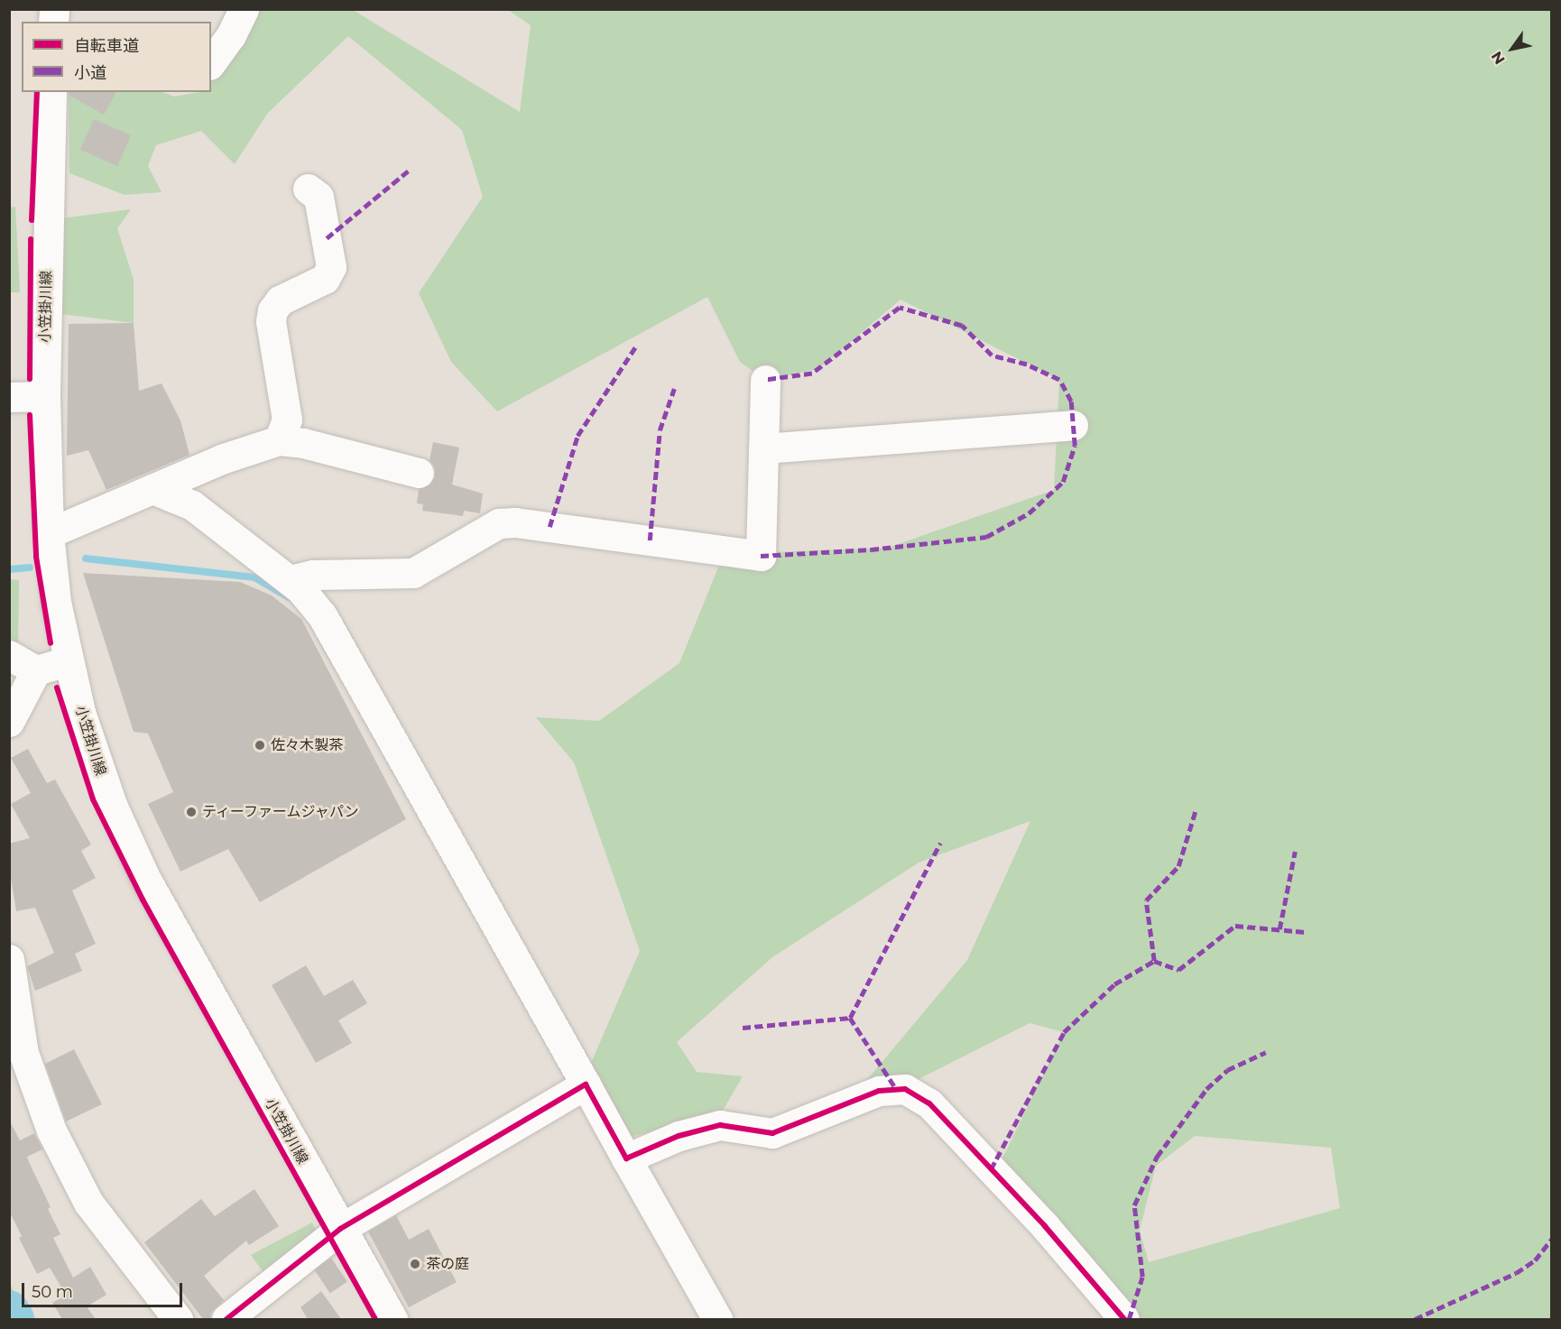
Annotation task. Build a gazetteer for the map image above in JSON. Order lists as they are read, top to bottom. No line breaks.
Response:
{"streets":{"street":["小笠掛川線"]},"places":["佐々木製茶","ティーファームジャパン","茶の庭"],"legend":["自転車道","小道"],"scale_bar":"50 m","north":"bottom left"}
